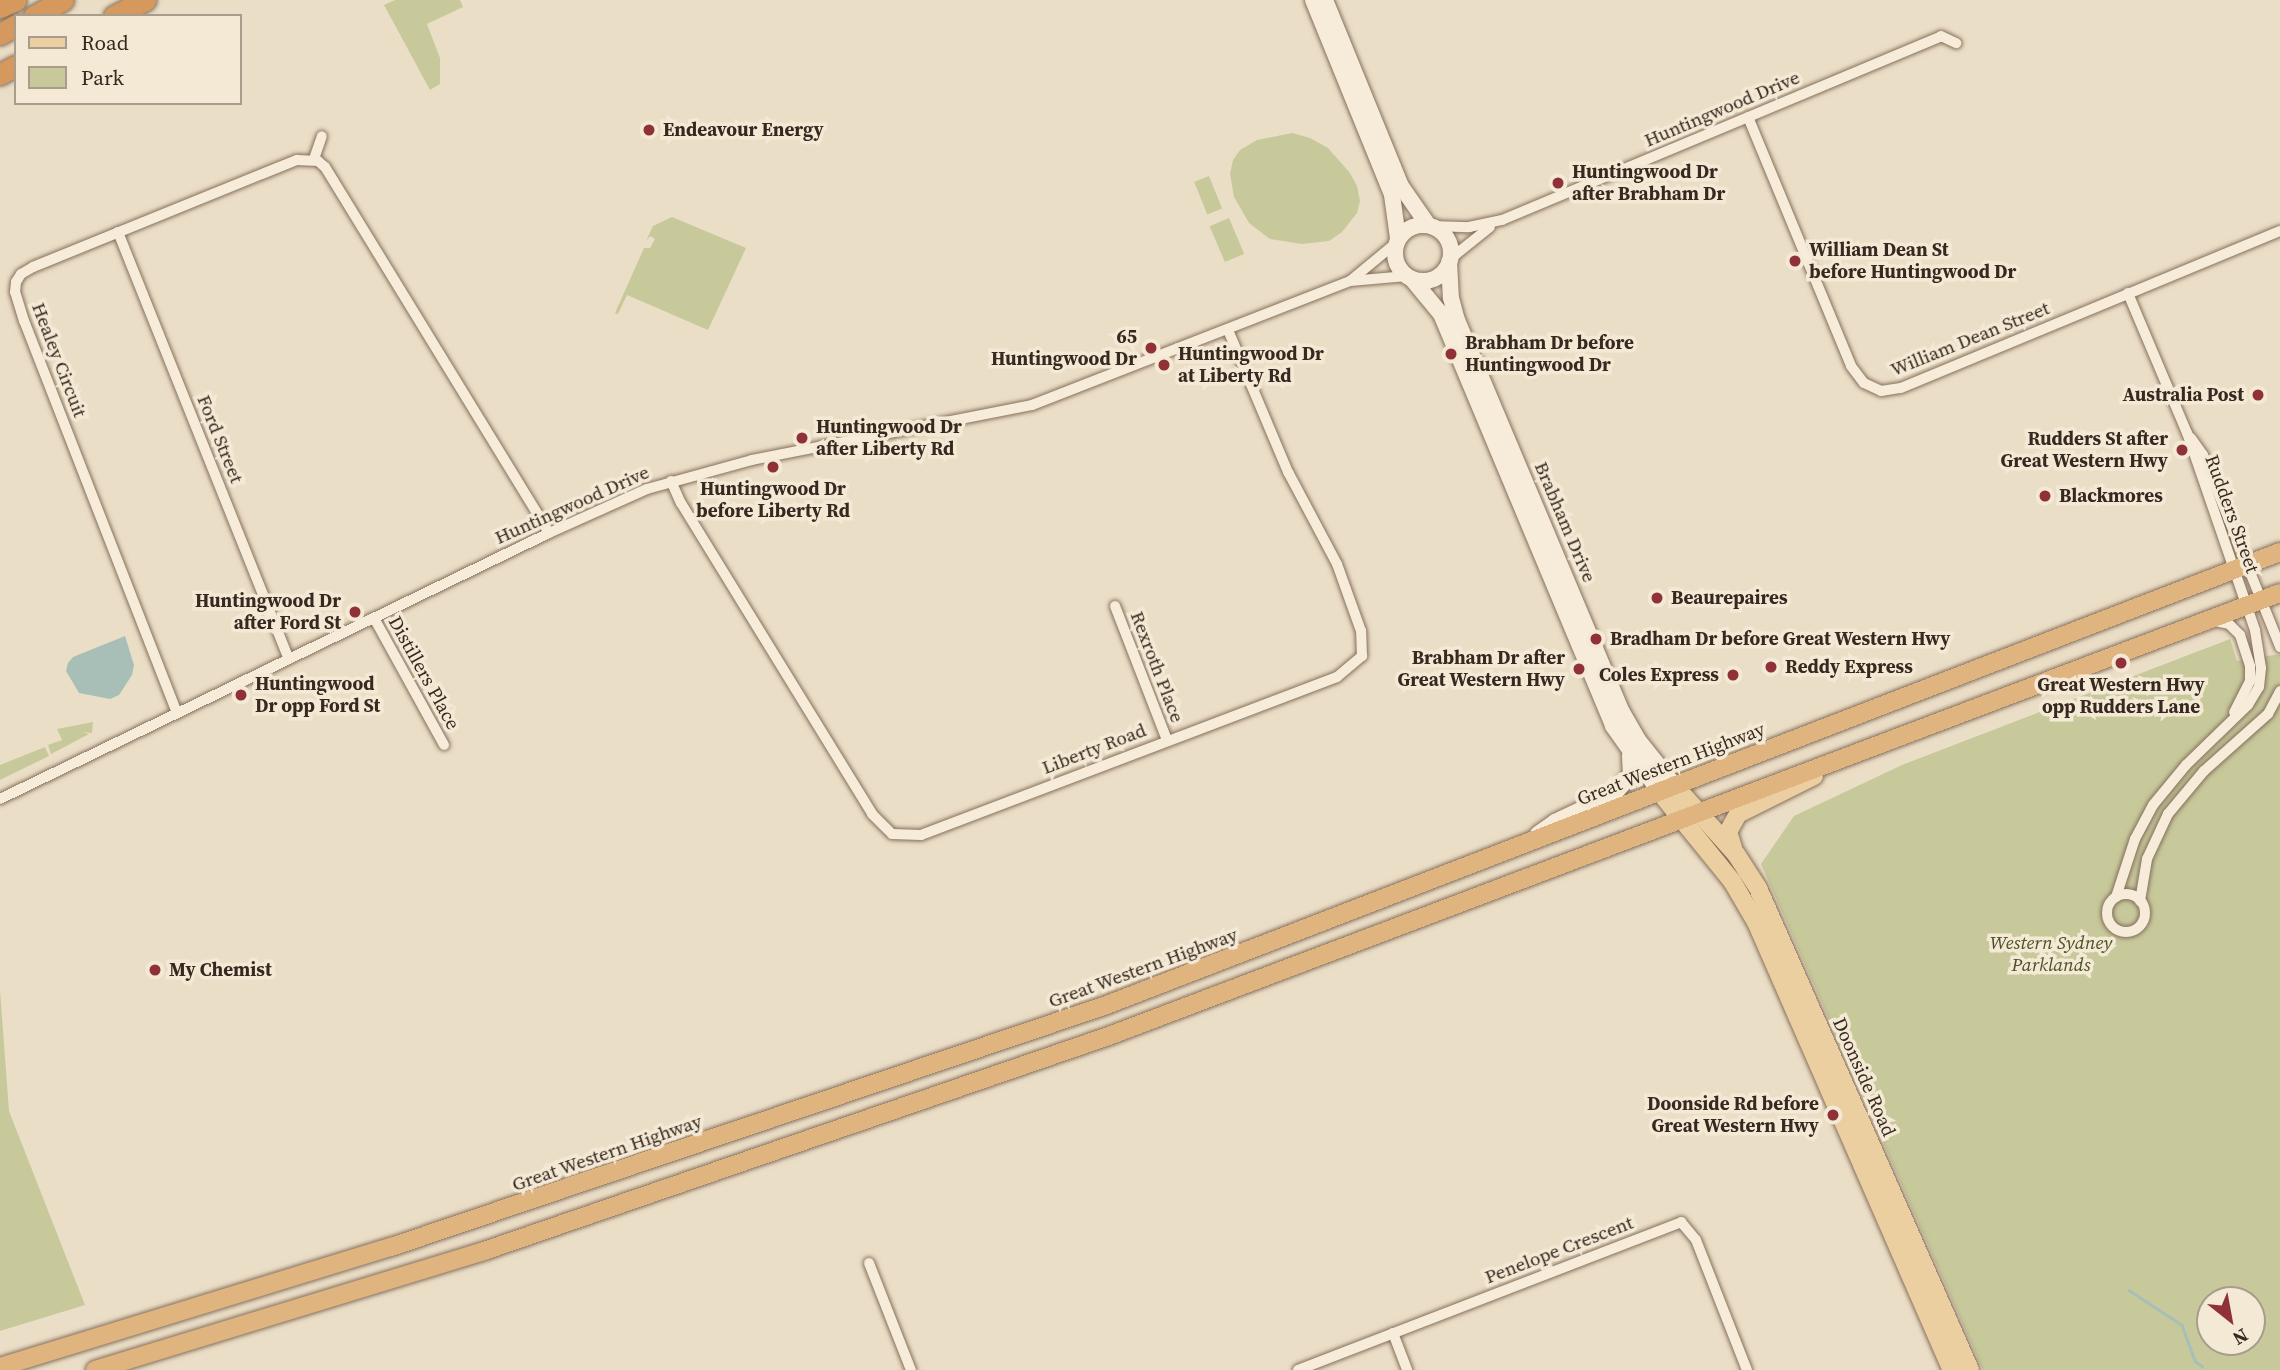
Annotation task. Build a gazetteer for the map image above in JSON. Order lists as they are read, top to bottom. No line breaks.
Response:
{"streets":{"highway":["Great Western Highway"],"main road":["Brabham Drive","Doonside Road"],"street":["Huntingwood Drive","William Dean Street","Healey Circuit","Ford Street","Rudders Street","Rexroth Place","Distillers Place","Liberty Road","Penelope Crescent"]},"crossings":[["Huntingwood Drive","William Dean Street"],["Huntingwood Drive","Healey Circuit"],["Huntingwood Drive","Ford Street"],["Huntingwood Drive","Brabham Drive"],["Huntingwood Drive","Distillers Place"],["Huntingwood Drive","Liberty Road"],["William Dean Street","Rudders Street"],["Healey Circuit","Ford Street"],["Rudders Street","Great Western Highway"],["Brabham Drive","Great Western Highway"],["Brabham Drive","Doonside Road"],["Rexroth Place","Liberty Road"],["Great Western Highway","Doonside Road"]],"parks":["Western Sydney Parklands"],"places":["Endeavour Energy","Huntingwood Dr after Brabham Dr","William Dean St before Huntingwood Dr","65 Huntingwood Dr","Brabham Dr before Huntingwood Dr","Huntingwood Dr at Liberty Rd","Australia Post","Huntingwood Dr after Liberty Rd","Rudders St after Great Western Hwy","Huntingwood Dr before Liberty Rd","Blackmores","Beaurepaires","Huntingwood Dr after Ford St","Bradham Dr before Great Western Hwy","Great Western Hwy opp Rudders Lane","Reddy Express","Brabham Dr after Great Western Hwy","Coles Express","Huntingwood Dr opp Ford St","My Chemist","Doonside Rd before Great Western Hwy"],"legend":["Road","Park"],"north":"bottom right"}
